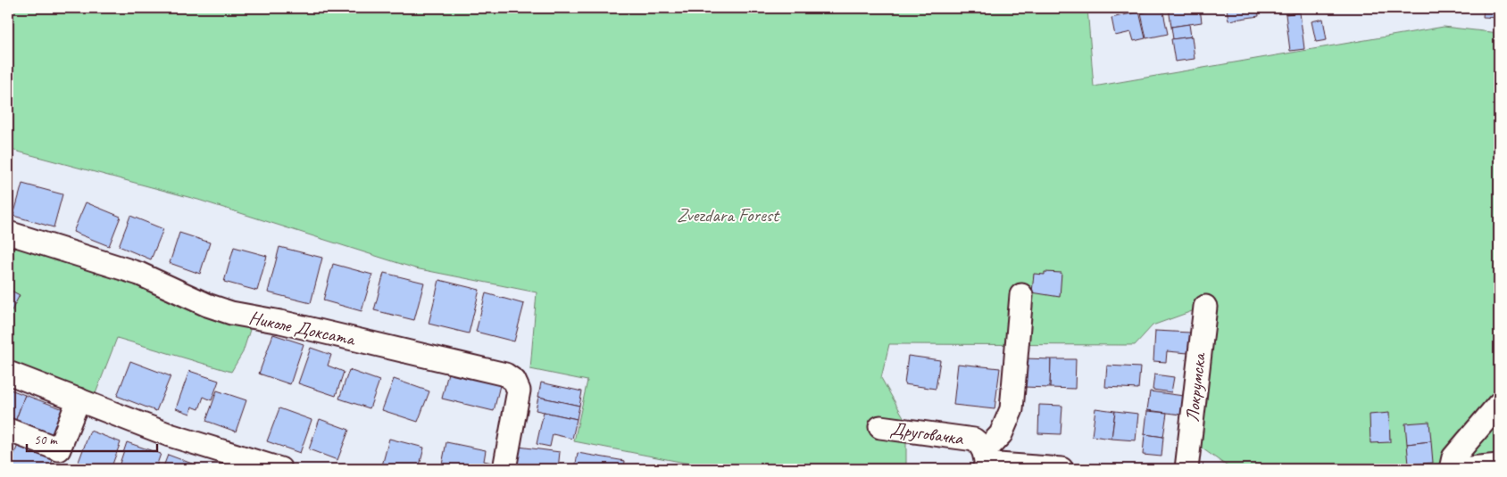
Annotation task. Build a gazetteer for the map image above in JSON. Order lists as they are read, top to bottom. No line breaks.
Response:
{"streets":{"street":["Николе Доксата","Локрумска","Друговачка"]},"parks":["Zvezdara Forest"],"scale_bar":"50 m"}
